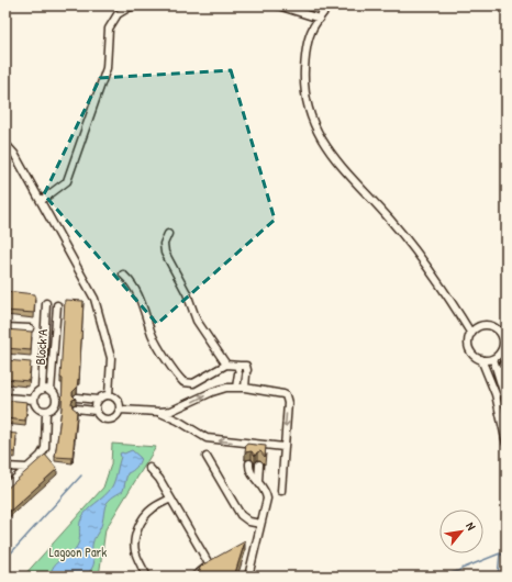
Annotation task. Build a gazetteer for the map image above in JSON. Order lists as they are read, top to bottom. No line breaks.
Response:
{"streets":{"street":["Block A"]},"parks":["Lagoon Park"],"north":"top right"}
